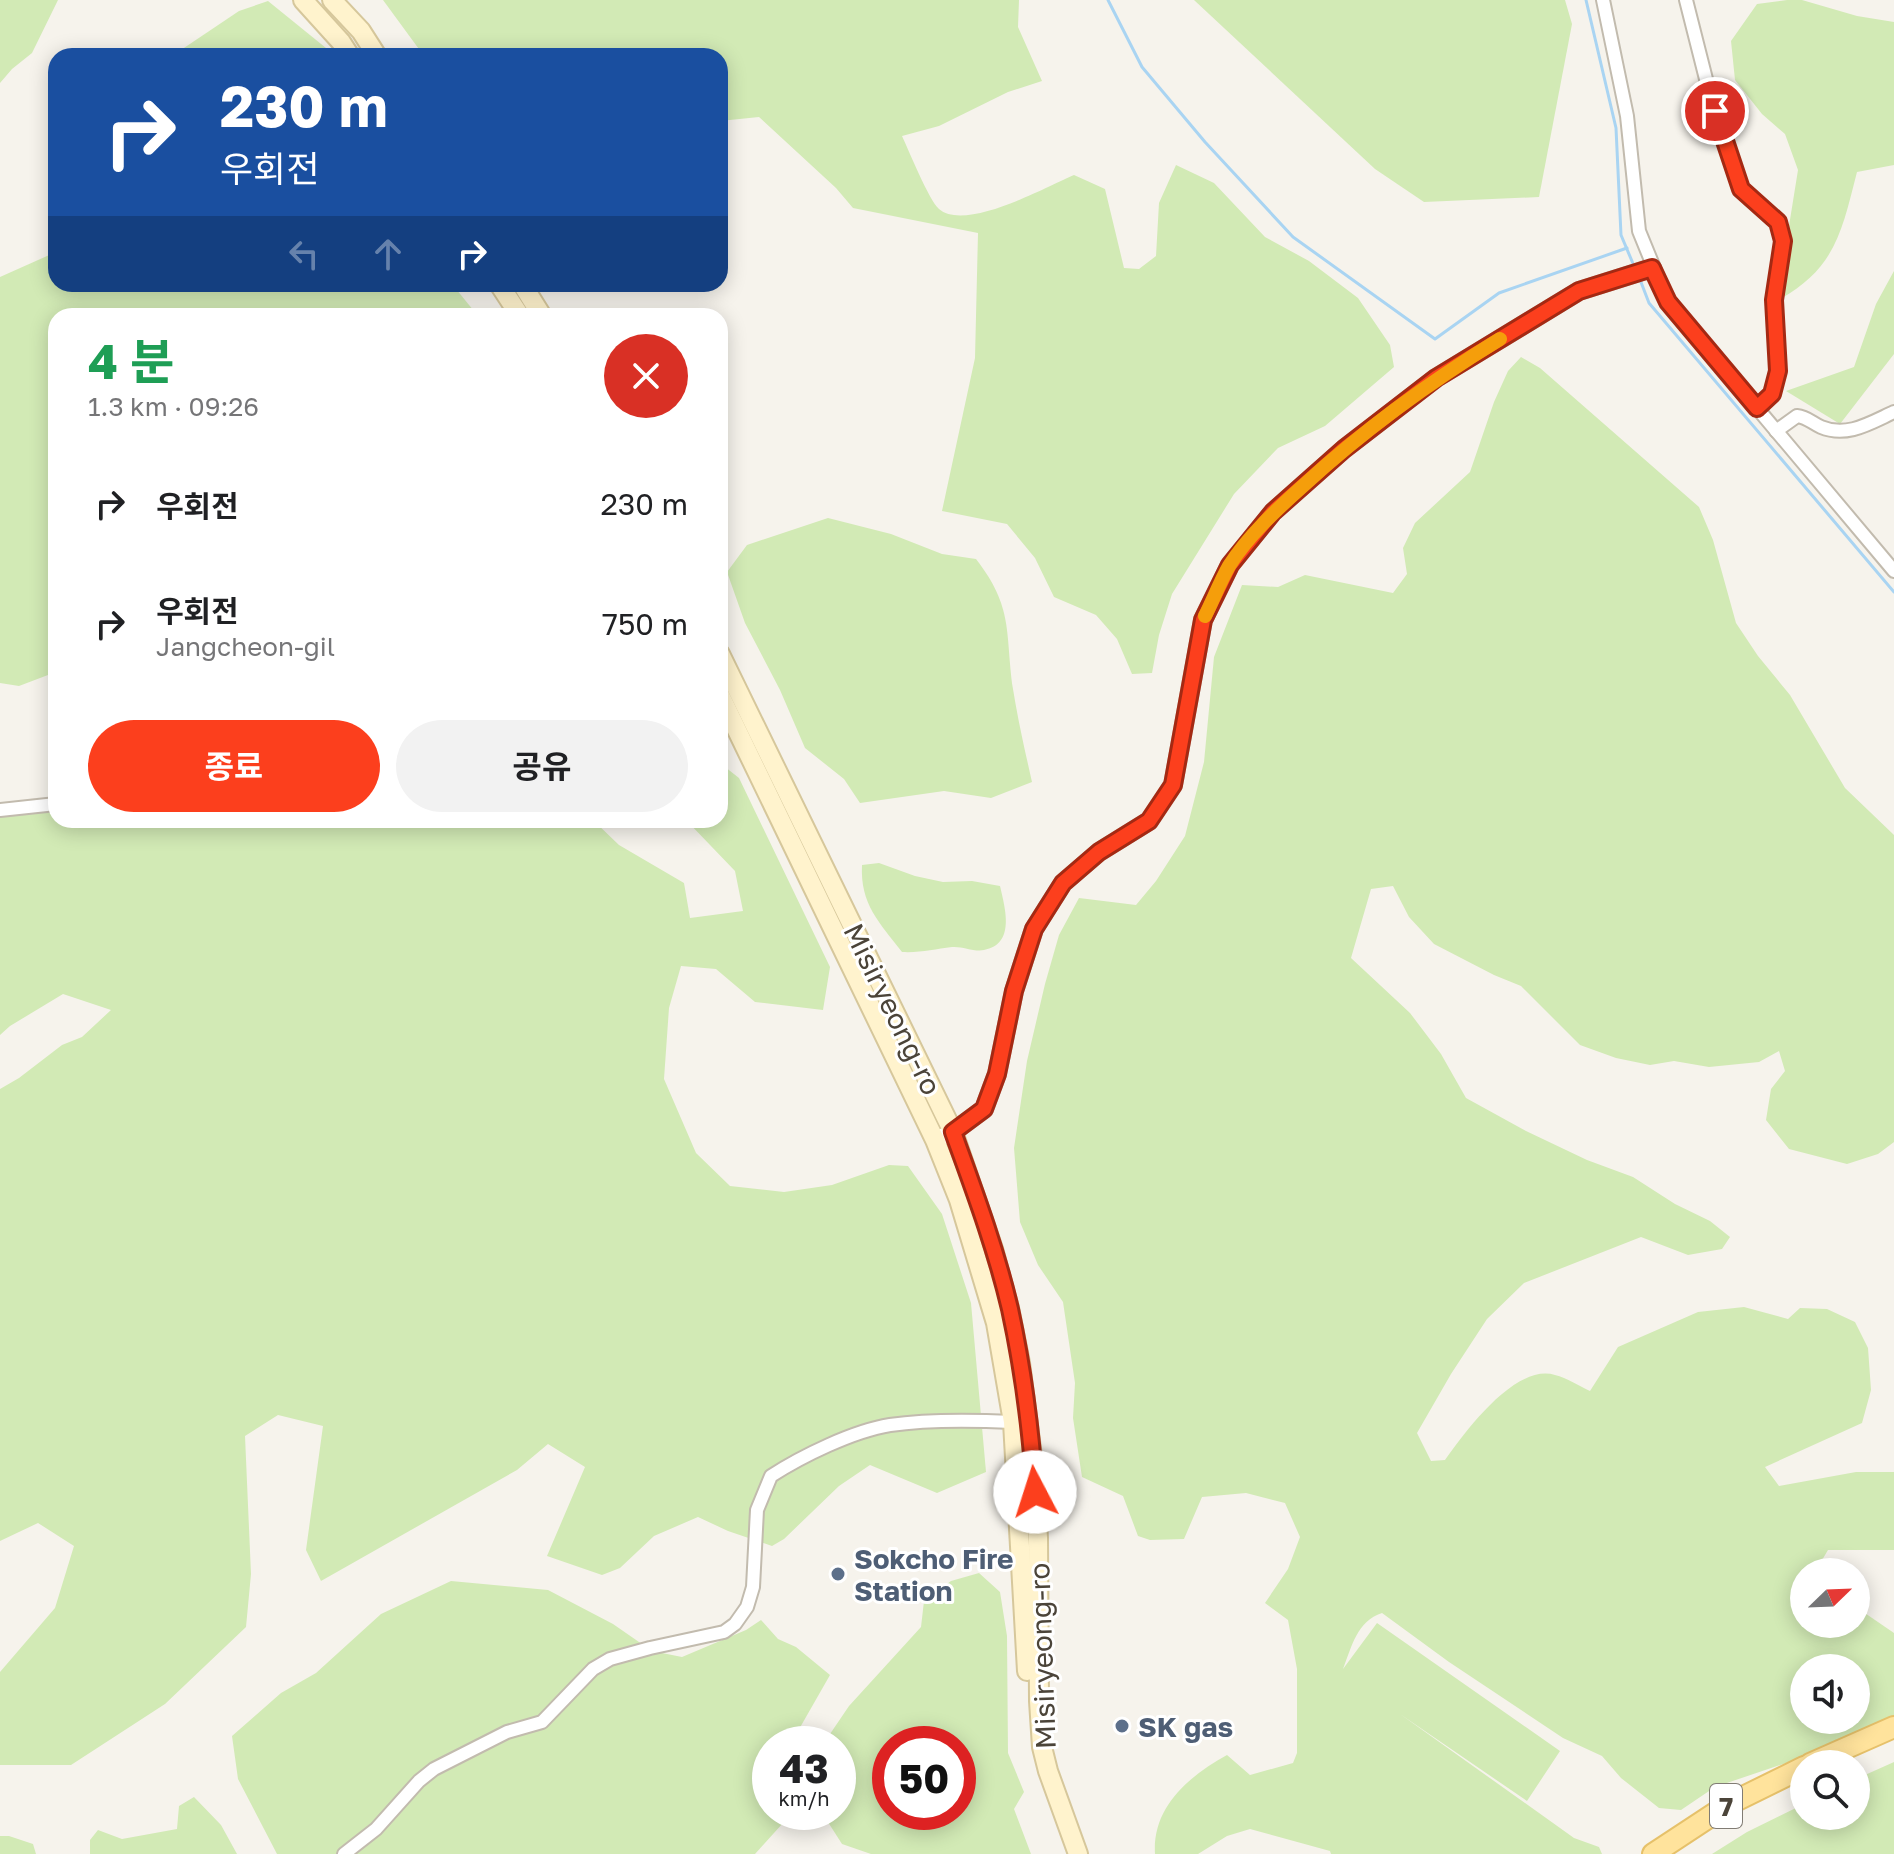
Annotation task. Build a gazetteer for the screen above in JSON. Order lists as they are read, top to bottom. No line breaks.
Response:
{"streets":{"main road":["Misiryeong-ro","7"]},"places":["Sokcho Fire Station","SK gas"],"north":"top right","page":{"turn":["230 m","우회전"],"heading":["4 분","1.3 km · 09:26"],"list":[{"name":"우회전","value":"230 m"},{"name":"우회전","note":"Jangcheon-gil","value":"750 m"}],"buttons":["종료","공유"],"speed":"43 km/h","limit":"50"}}
